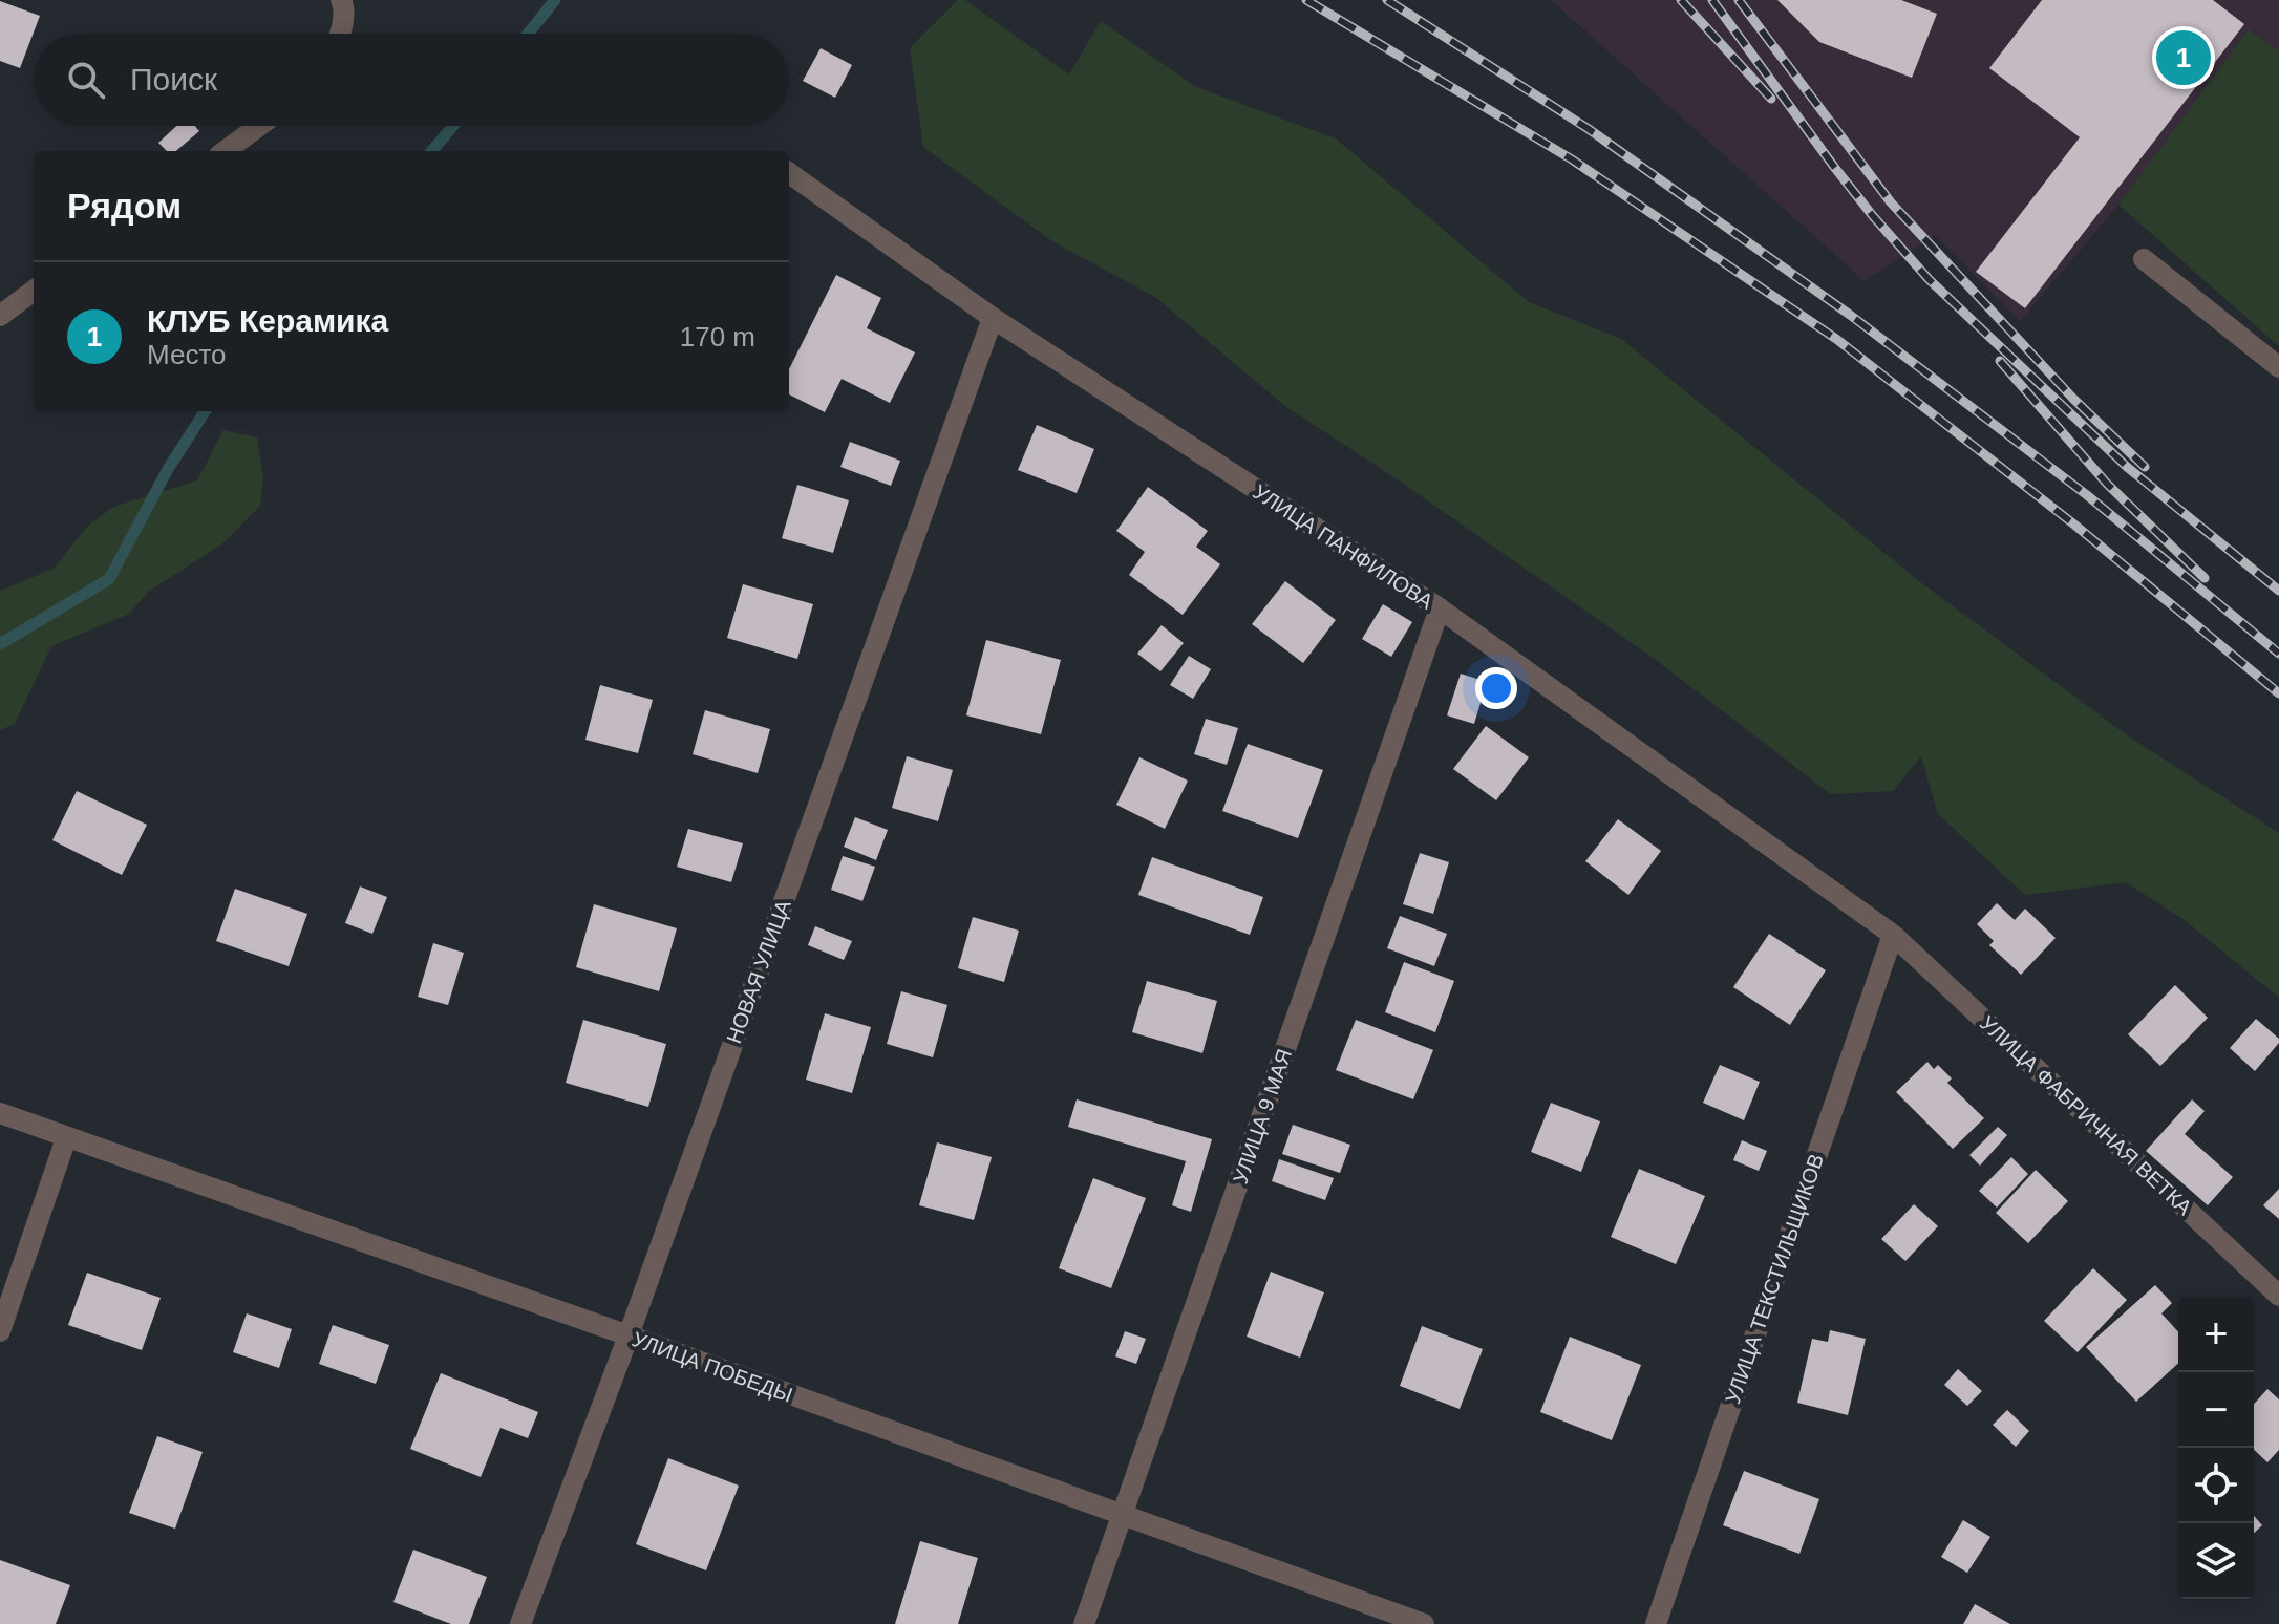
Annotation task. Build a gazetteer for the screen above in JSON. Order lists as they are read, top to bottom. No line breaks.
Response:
{"streets":{"street":["УЛИЦА ПАНФИЛОВА","НОВАЯ УЛИЦА","УЛИЦА ФАБРИЧНАЯ ВЕТКА","УЛИЦА 9 МАЯ","УЛИЦА ТЕКСТИЛЬЩИКОВ","УЛИЦА ПОБЕДЫ"]},"crossings":[["УЛИЦА ПАНФИЛОВА","НОВАЯ УЛИЦА"],["УЛИЦА ПАНФИЛОВА","УЛИЦА ФАБРИЧНАЯ ВЕТКА"],["УЛИЦА ПАНФИЛОВА","УЛИЦА 9 МАЯ"],["УЛИЦА ПАНФИЛОВА","УЛИЦА ТЕКСТИЛЬЩИКОВ"],["НОВАЯ УЛИЦА","УЛИЦА ПОБЕДЫ"],["УЛИЦА ФАБРИЧНАЯ ВЕТКА","УЛИЦА ТЕКСТИЛЬЩИКОВ"],["УЛИЦА 9 МАЯ","УЛИЦА ПОБЕДЫ"]],"page":{"pins":"1","search":"Поиск","heading":"Рядом","list":[{"mark":"1","name":"КЛУБ Керамика","note":"Место","value":"170 m"}],"map_buttons":["+","−"]}}
